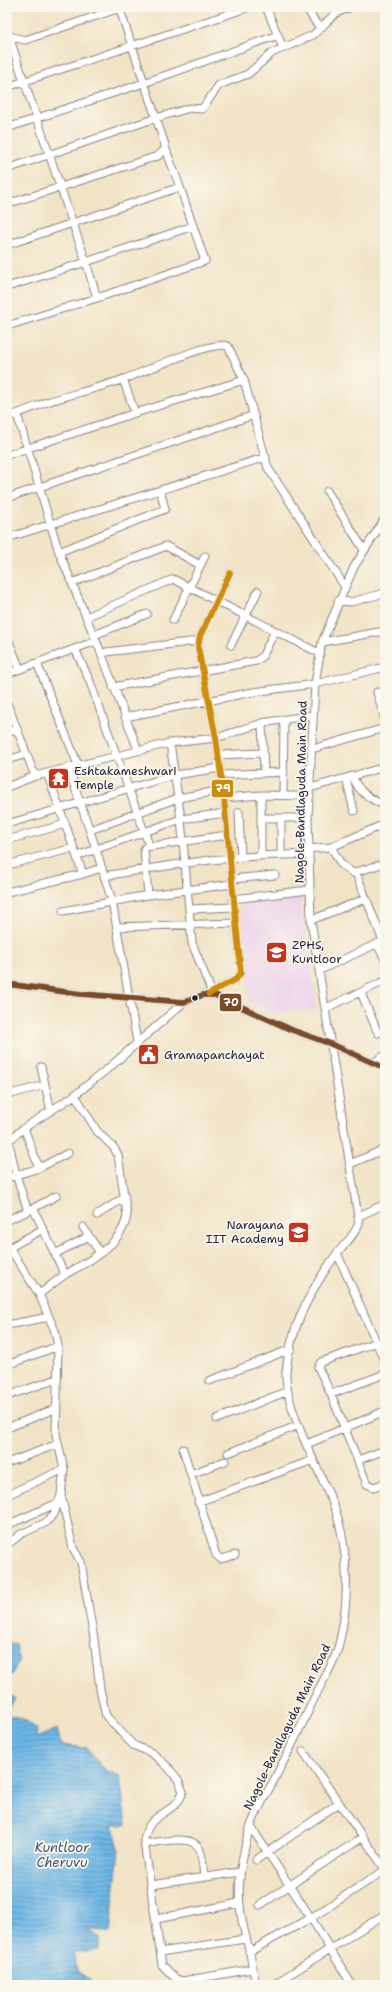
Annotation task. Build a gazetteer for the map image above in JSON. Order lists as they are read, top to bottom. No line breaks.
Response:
{"streets":{"street":["Nagole-Bandlaguda Main Road"]},"water":["Kuntloor Cheruvu"],"places":{"temple":["Eshtakameshwari Temple"],"school or university":["ZPHS, Kuntloor","Narayana IIT Academy"],"public building":["Gramapanchayat"]},"lines":["transit line 79","transit line 70"]}
